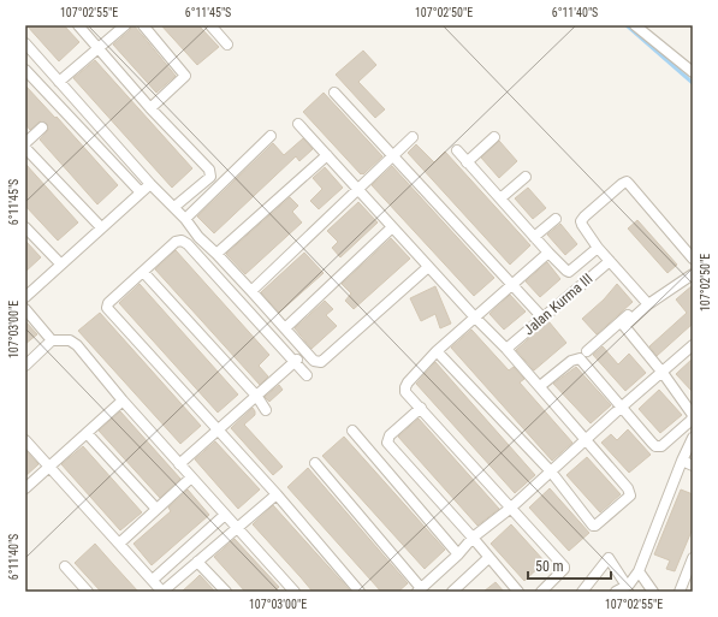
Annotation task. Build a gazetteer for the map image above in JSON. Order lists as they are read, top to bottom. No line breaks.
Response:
{"streets":{"street":["Jalan Kurma III"]},"scale_bar":"50 m","coordinates":["107°02'55\"E","6°11'45\"S","107°02'50\"E","6°11'40\"S","107°03'00\"E"]}
